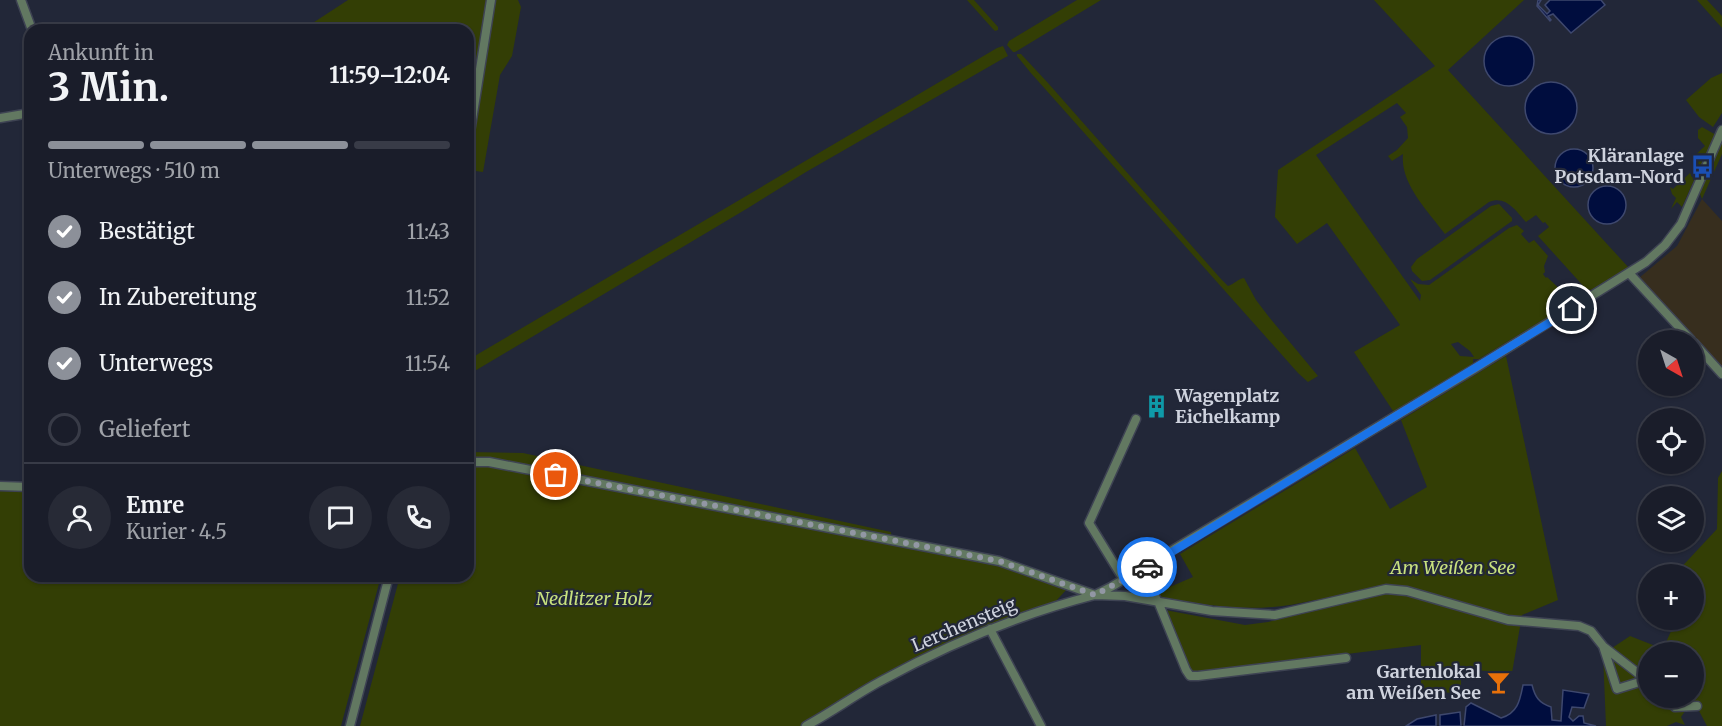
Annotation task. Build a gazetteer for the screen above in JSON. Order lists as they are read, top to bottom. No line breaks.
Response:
{"streets":{"street":["Lerchensteig"]},"parks":["Am Weißen See","Nedlitzer Holz"],"places":{"bus stop":["Kläranlage Potsdam-Nord"],"building":["Wagenplatz Eichelkamp"],"bar":["Gartenlokal am Weißen See"]},"north":"bottom right","page":{"heading":["3 Min.","Ankunft in","11:59–12:04"],"panel":["Emre","Kurier · 4.5"],"bar":"Unterwegs · 510 m","list":[["Bestätigt","11:43"],["In Zubereitung","11:52"],["Unterwegs","11:54"],"Geliefert"],"map_buttons":["+","−"]}}
